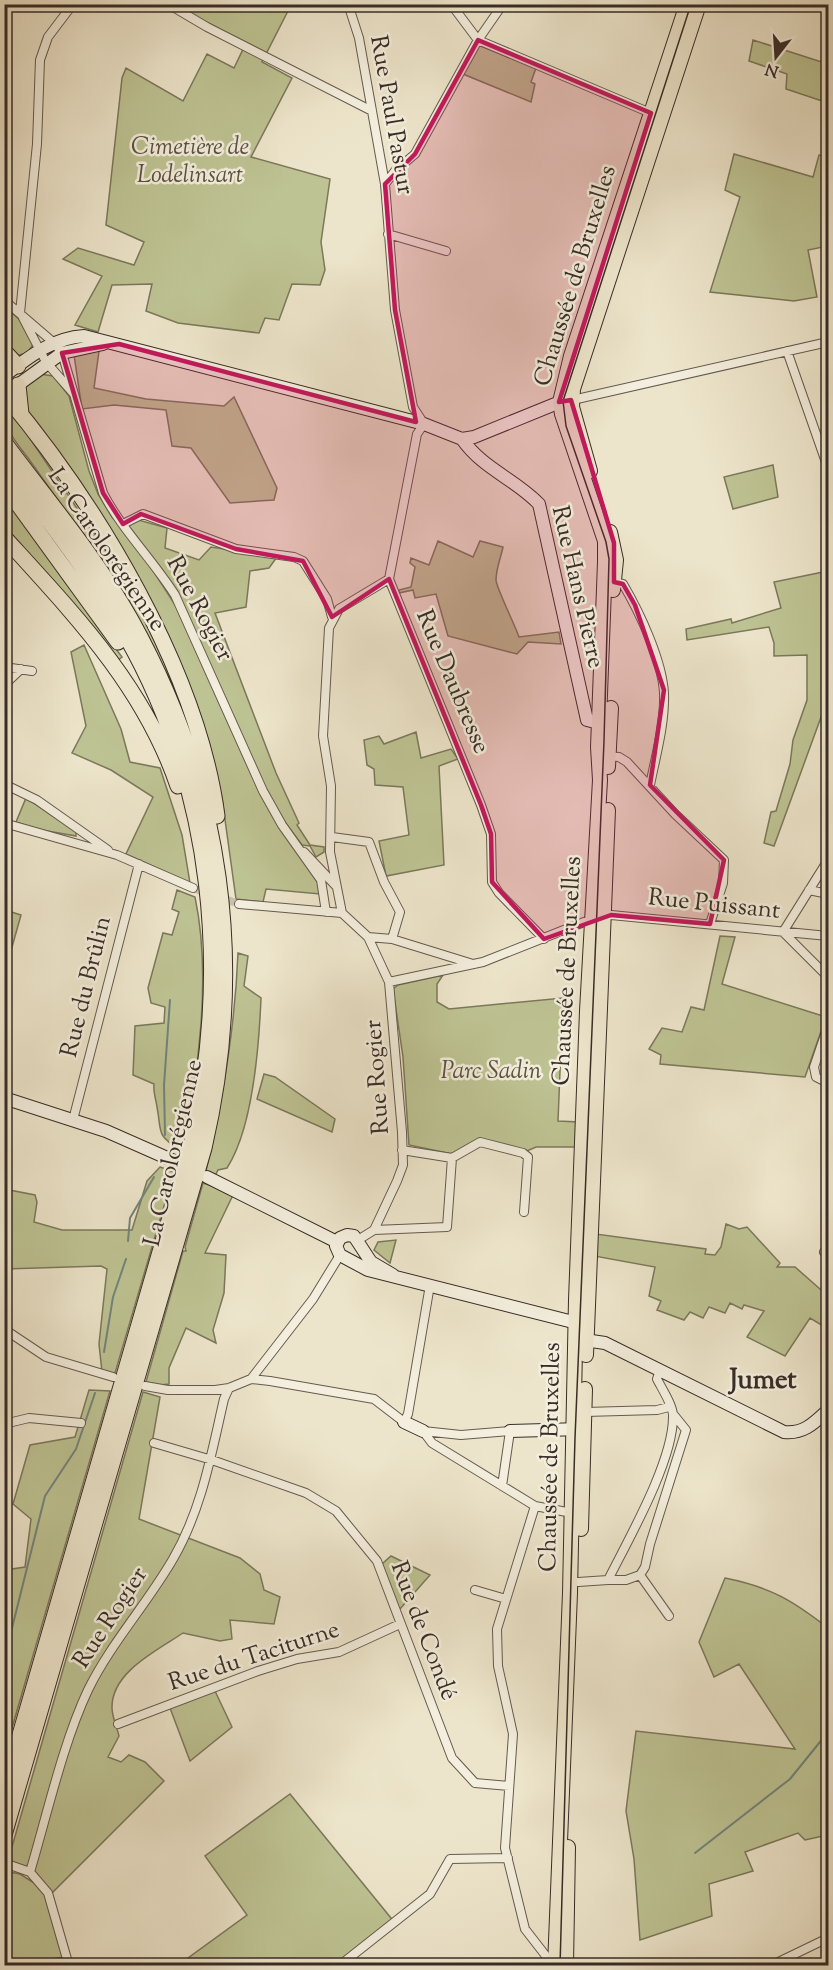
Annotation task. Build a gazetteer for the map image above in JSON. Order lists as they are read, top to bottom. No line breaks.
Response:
{"streets":{"highway":["La Carolorégienne"],"main road":["Chaussée de Bruxelles"],"street":["Rue Paul Pastur","Rue Hans Pierre","Rue Rogier","Rue Daubresse","Rue Puissant","Rue du Brûlin","Rue de Condé","Rue du Taciturne"]},"crossings":[["Chaussée de Bruxelles","Rue Hans Pierre"],["Chaussée de Bruxelles","Rue Puissant"],["Rue Rogier","Rue de Condé"],["Rue de Condé","Rue du Taciturne"]],"districts":["Jumet"],"parks":["Cimetière de Lodelinsart","Parc Sadin"],"north":"bottom"}
